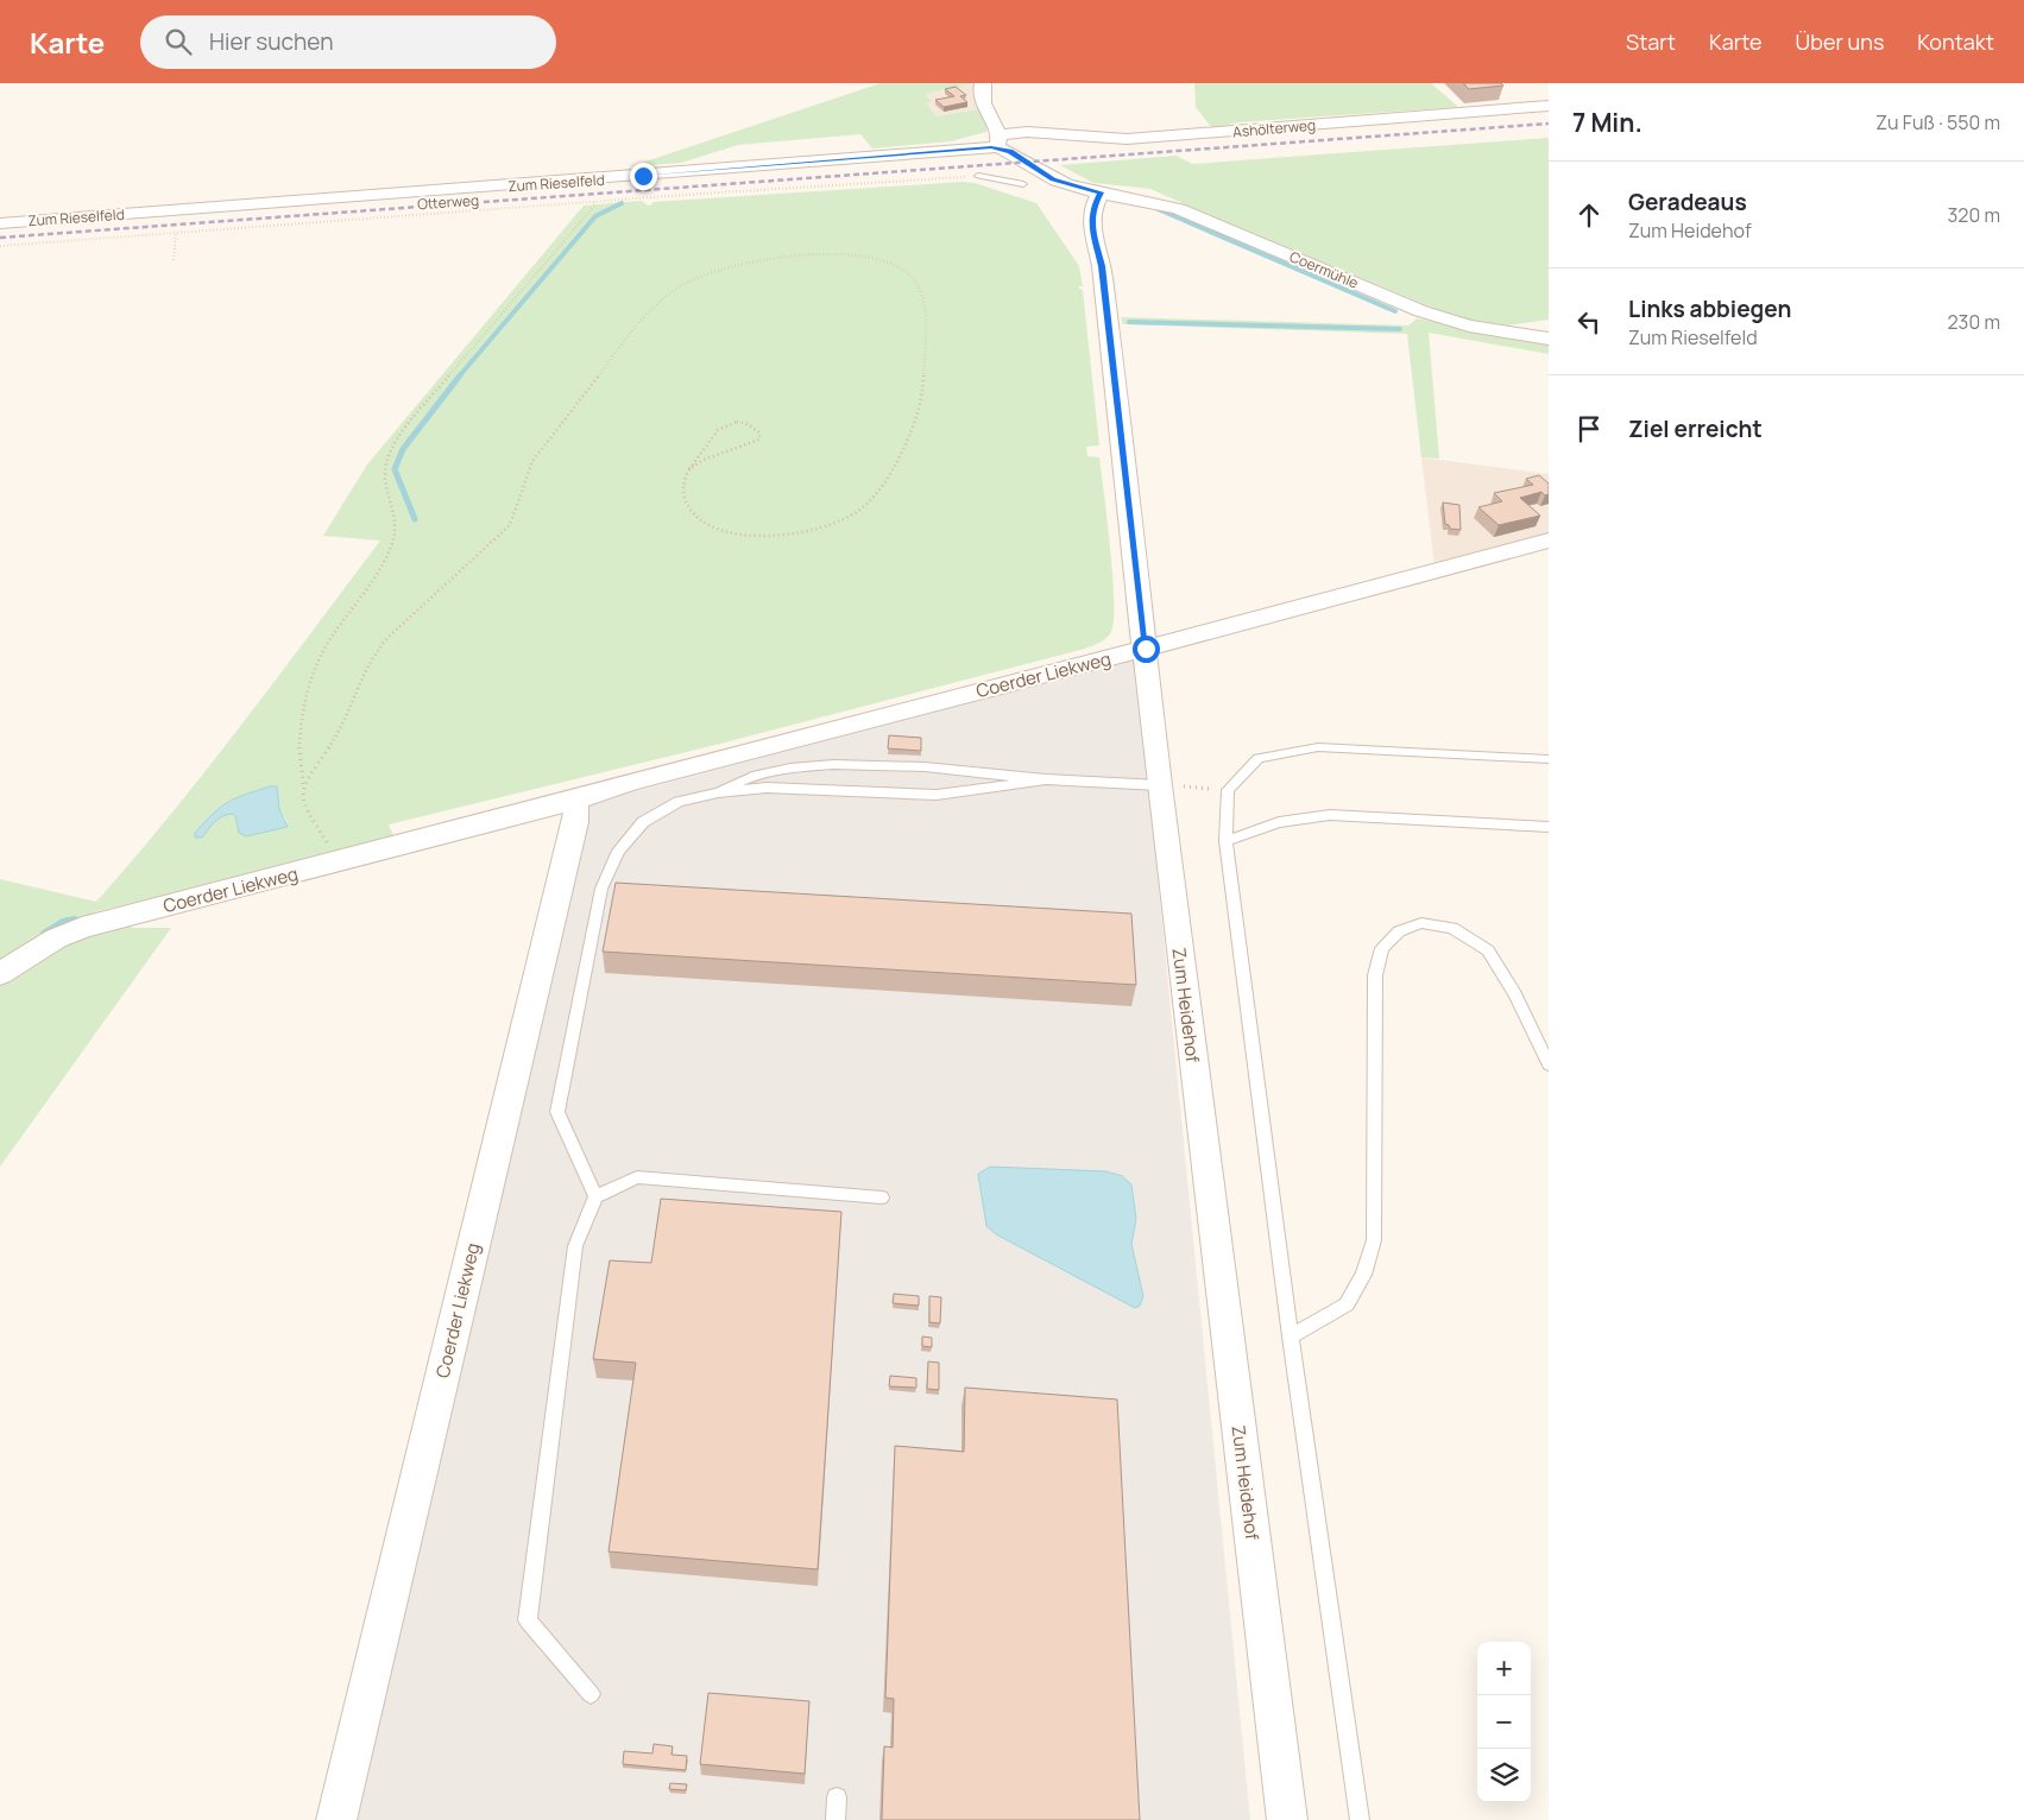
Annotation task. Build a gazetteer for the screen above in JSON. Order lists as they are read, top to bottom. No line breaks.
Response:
{"streets":{"street":["Ashölterweg","Zum Rieselfeld","Coermühle","Coerder Liekweg","Zum Heidehof"],"path":["Otterweg"]},"crossings":[["Ashölterweg","Zum Rieselfeld"],["Zum Rieselfeld","Coermühle"],["Zum Rieselfeld","Zum Heidehof"],["Coermühle","Zum Heidehof"],["Coerder Liekweg","Zum Heidehof"]],"page":{"header":"Karte","search":"Hier suchen","nav":["Start","Karte","Über uns","Kontakt"],"heading":["7 Min.","Zu Fuß · 550 m"],"list":[["Geradeaus","Zum Heidehof","320 m"],["Links abbiegen","Zum Rieselfeld","230 m"],"Ziel erreicht"],"map_buttons":["+","−"]}}
